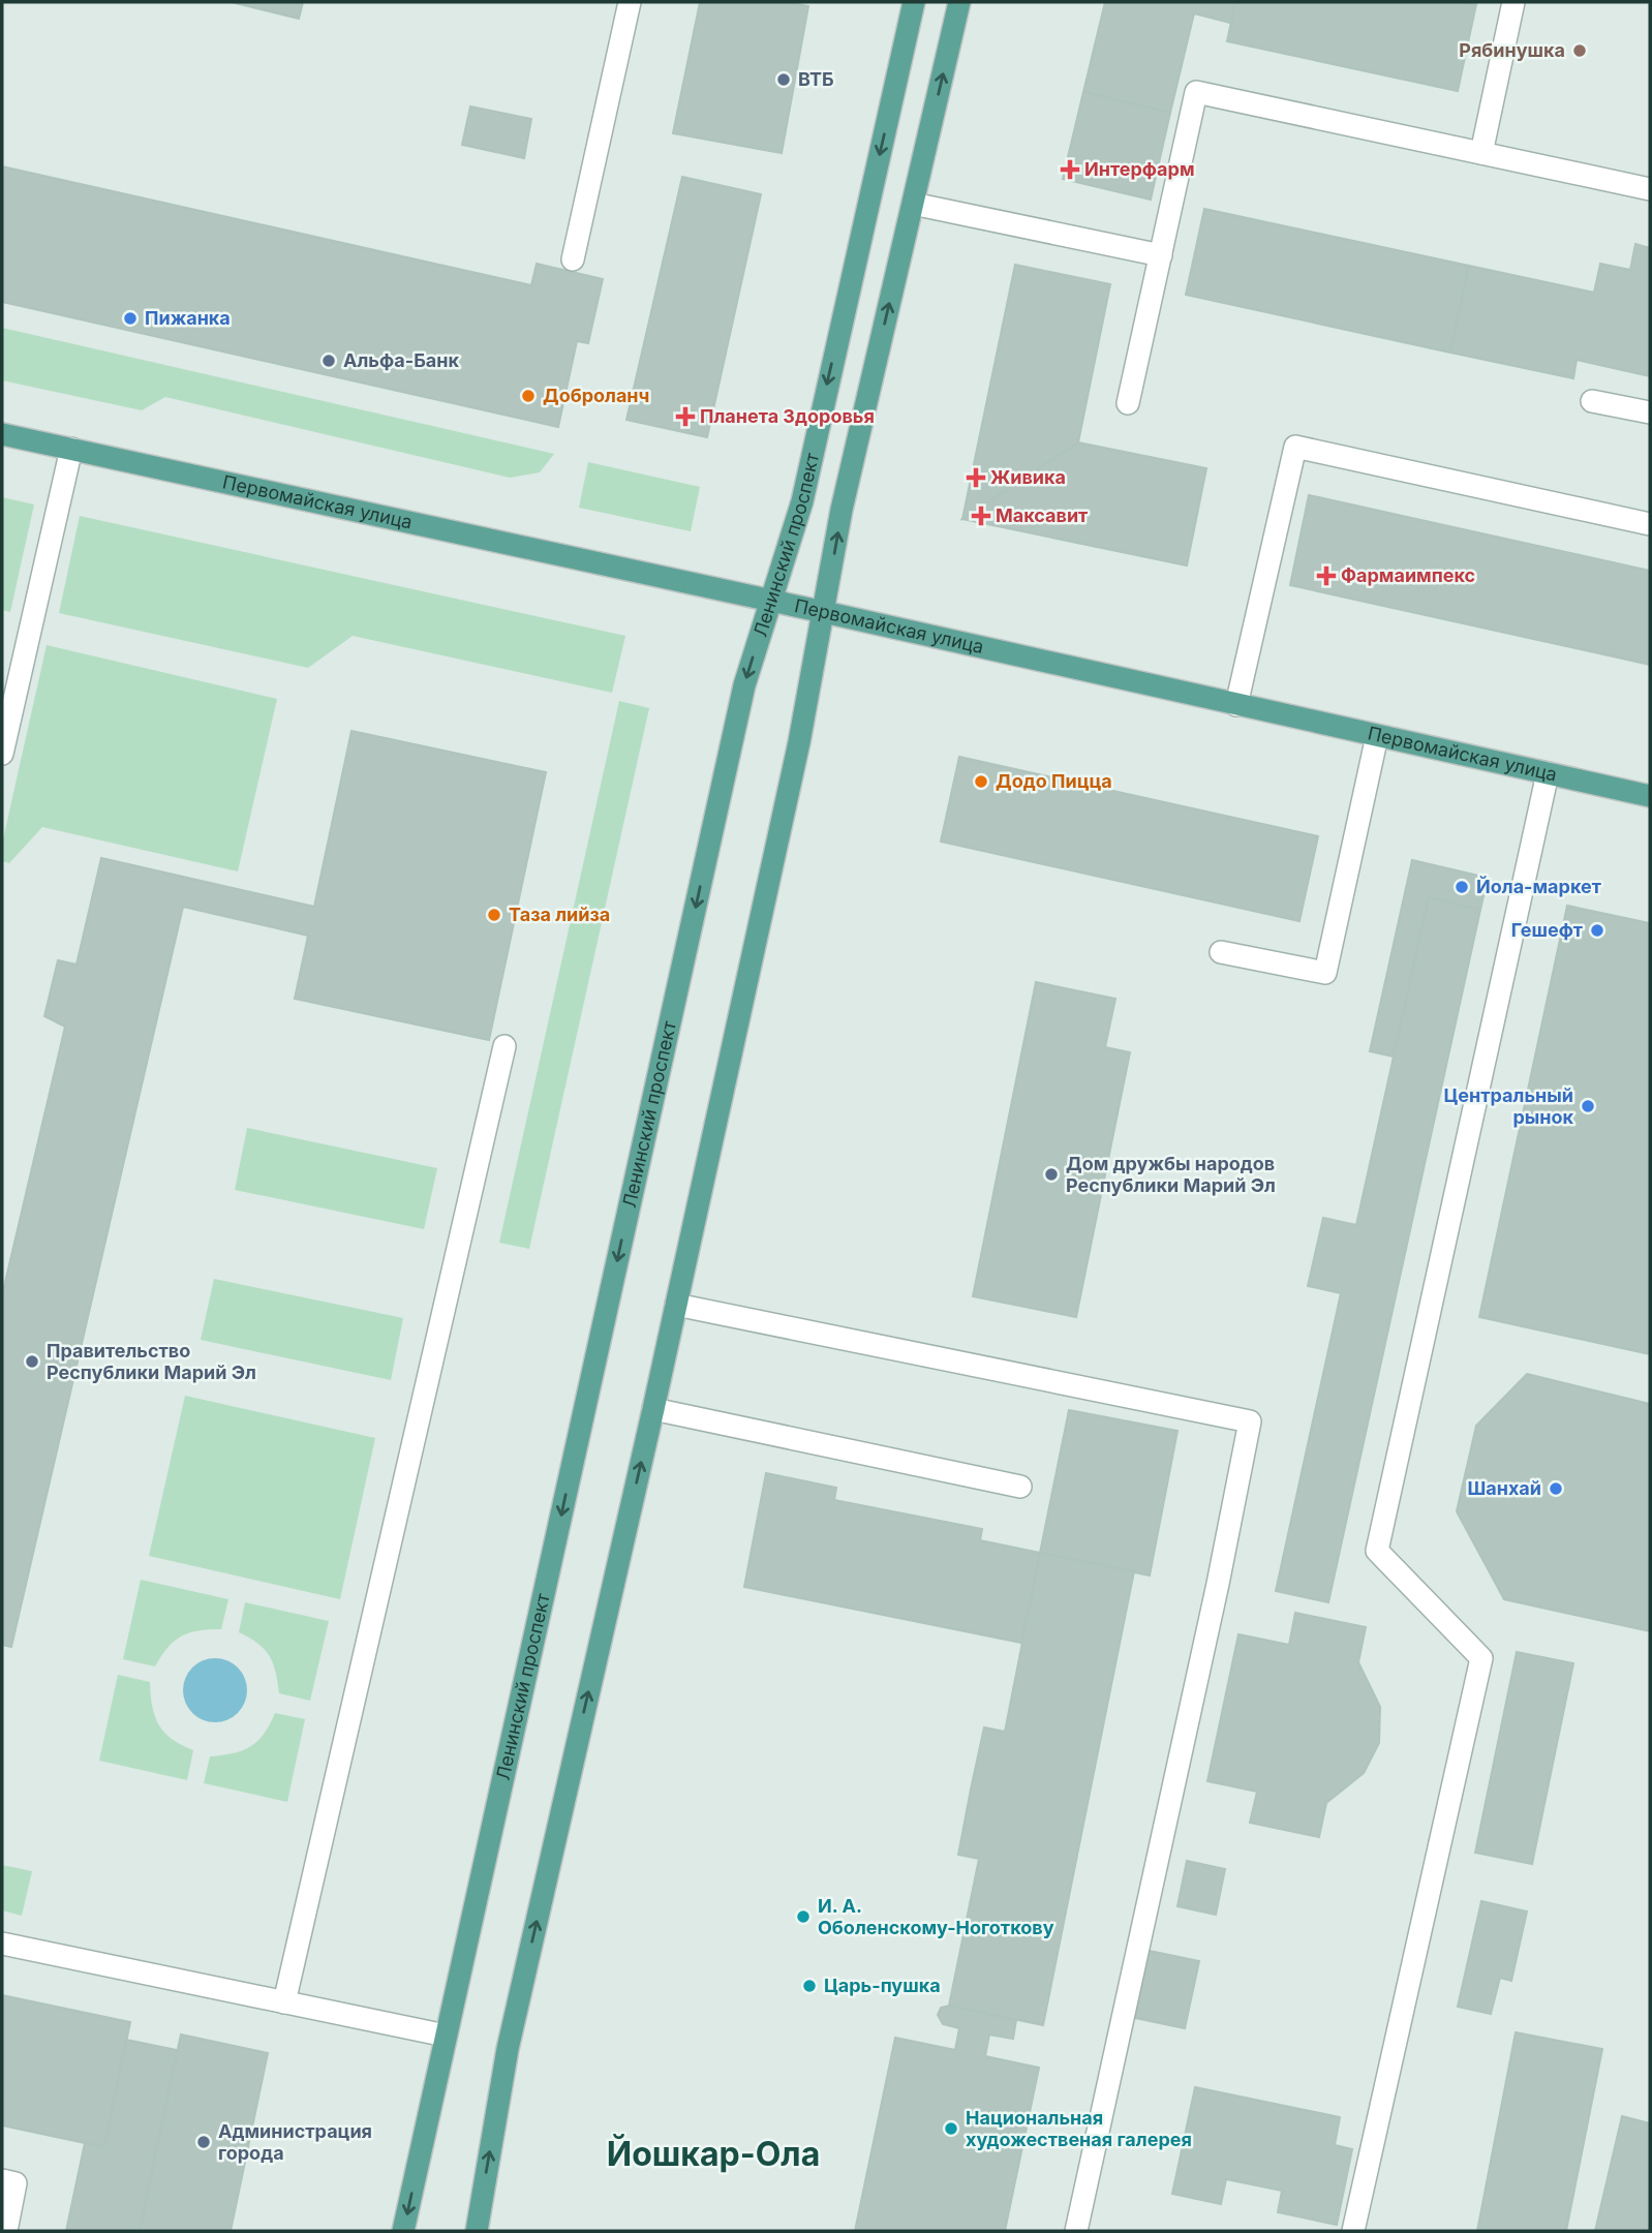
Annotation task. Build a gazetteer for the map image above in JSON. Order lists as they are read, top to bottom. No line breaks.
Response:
{"streets":{"main road":["Первомайская улица","Ленинский проспект"]},"crossings":[["Первомайская улица","Ленинский проспект"]],"districts":["Йошкар-Ола"],"places":{"other":["Рябинушка","ВТБ","Пижанка","Альфа-Банк","Доброланч","Додо Пицца","Йола-маркет","Таза лийза","Гешефт","Центральный рынок","Дом дружбы народов Республики Марий Эл","Правительство Республики Марий Эл","Шанхай","И. А. Оболенскому-Ноготкову","Царь-пушка","Национальная художественая галерея","Администрация города"],"health":["Интерфарм","Планета Здоровья","Живика","Максавит","Фармаимпекс"]}}
